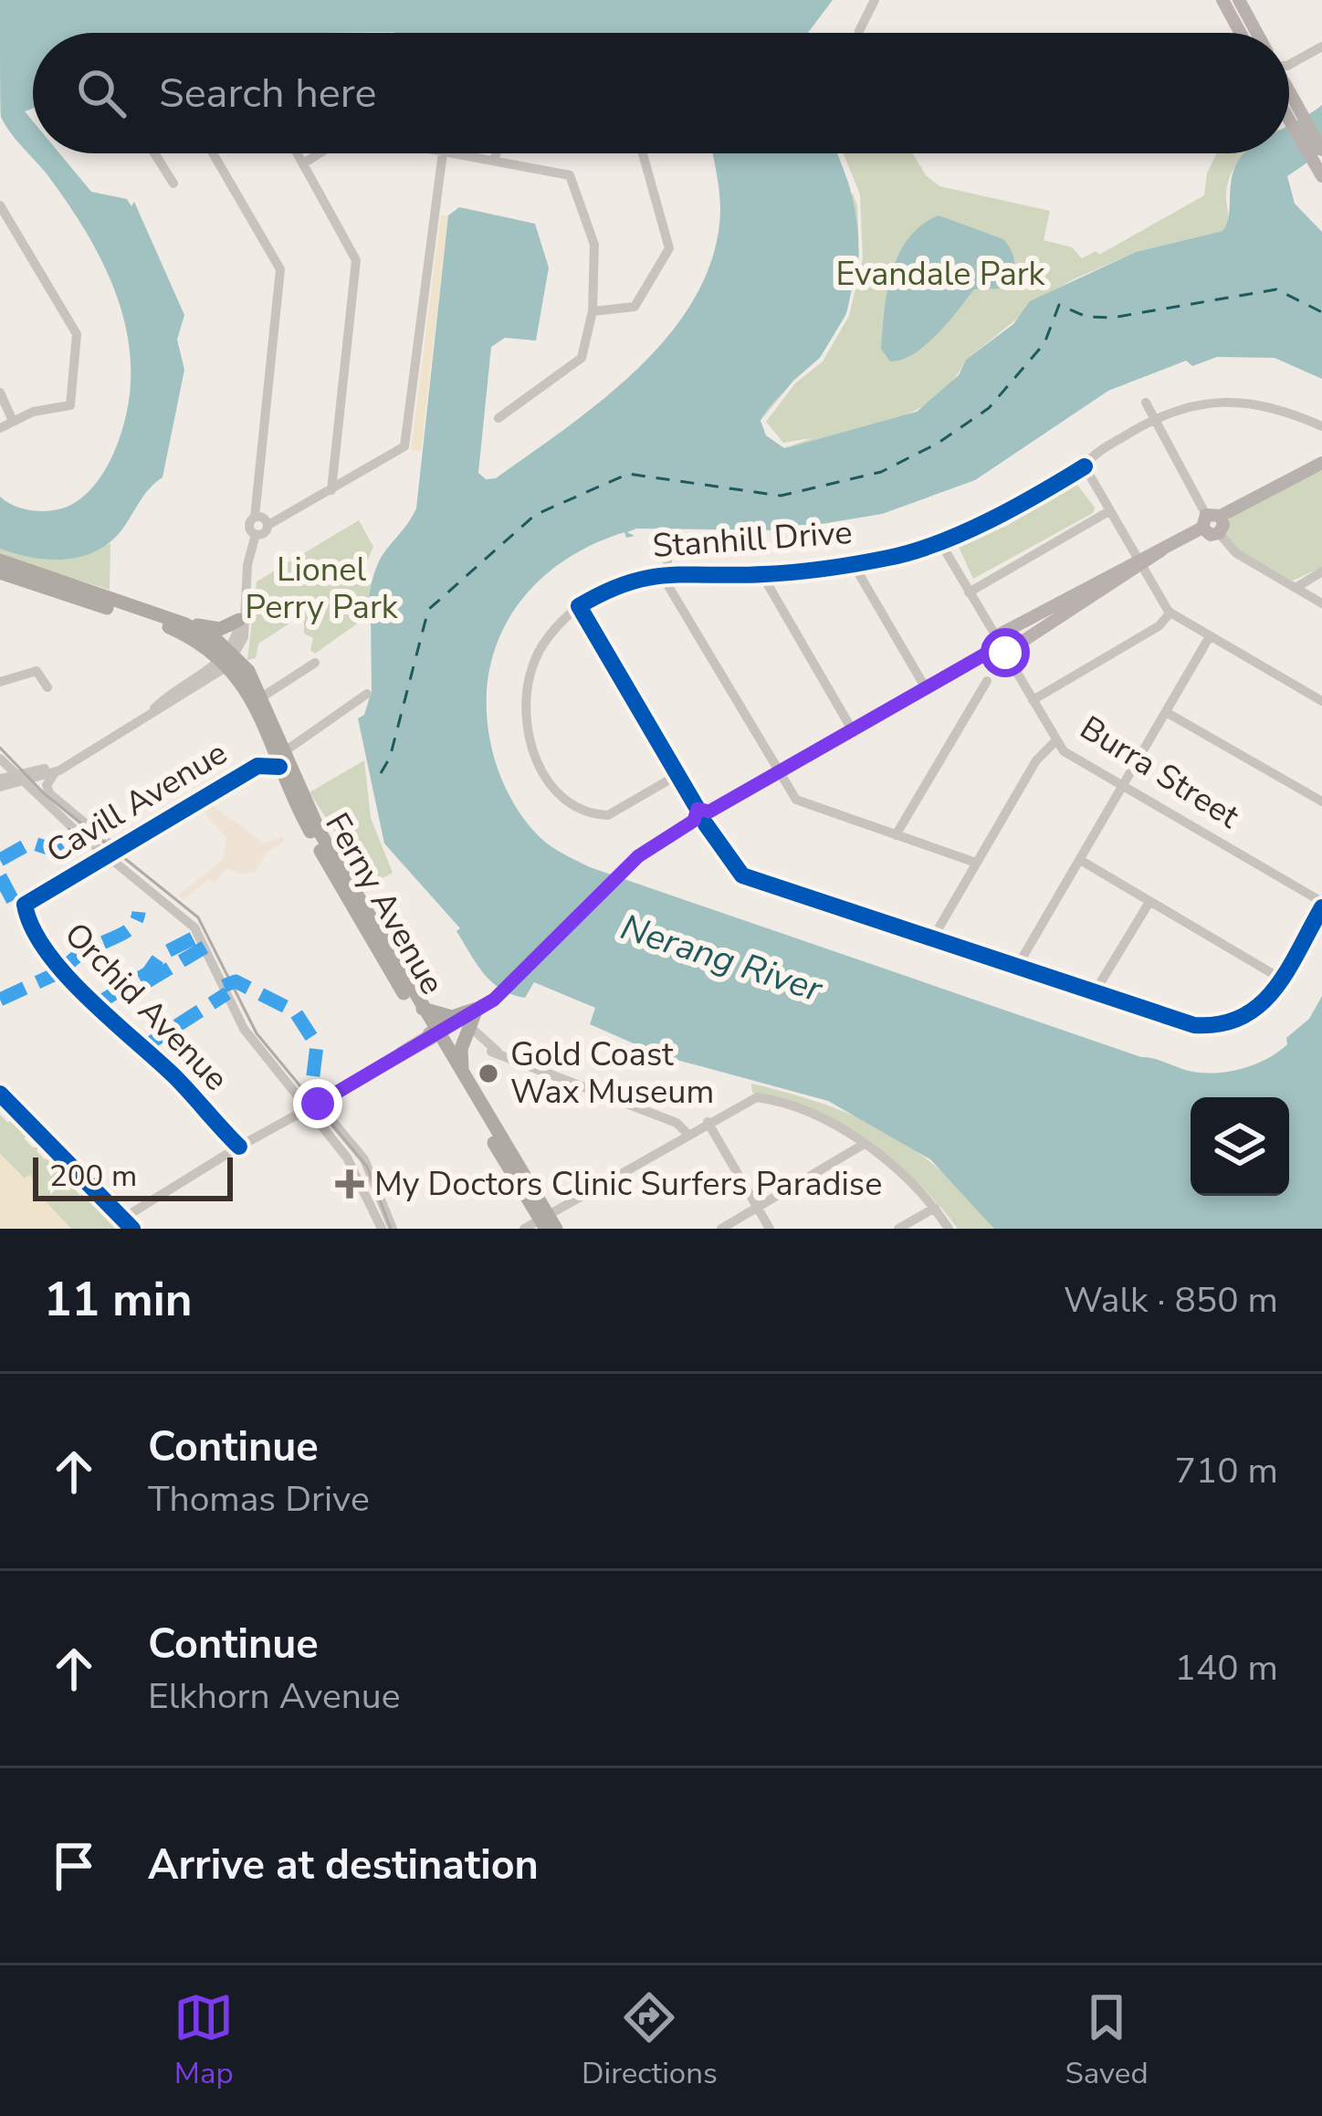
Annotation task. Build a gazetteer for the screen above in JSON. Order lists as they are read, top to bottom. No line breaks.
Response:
{"streets":{"highway":["Ferny Avenue"],"street":["Stanhill Drive","Burra Street","Cavill Avenue","Orchid Avenue"]},"crossings":[["Stanhill Drive","Burra Street"],["Cavill Avenue","Ferny Avenue"],["Cavill Avenue","Orchid Avenue"]],"water":["Nerang River"],"parks":["Evandale Park","Lionel Perry Park"],"places":{"other":["Gold Coast Wax Museum"],"health":["My Doctors Clinic Surfers Paradise"]},"scale_bar":"200 m","page":{"search":"Search here","scale":"200 m","heading":["11 min","Walk · 850 m"],"list":[["Continue","Thomas Drive","710 m"],["Continue","Elkhorn Avenue","140 m"],"Arrive at destination"],"nav":["Map","Directions","Saved"]}}
